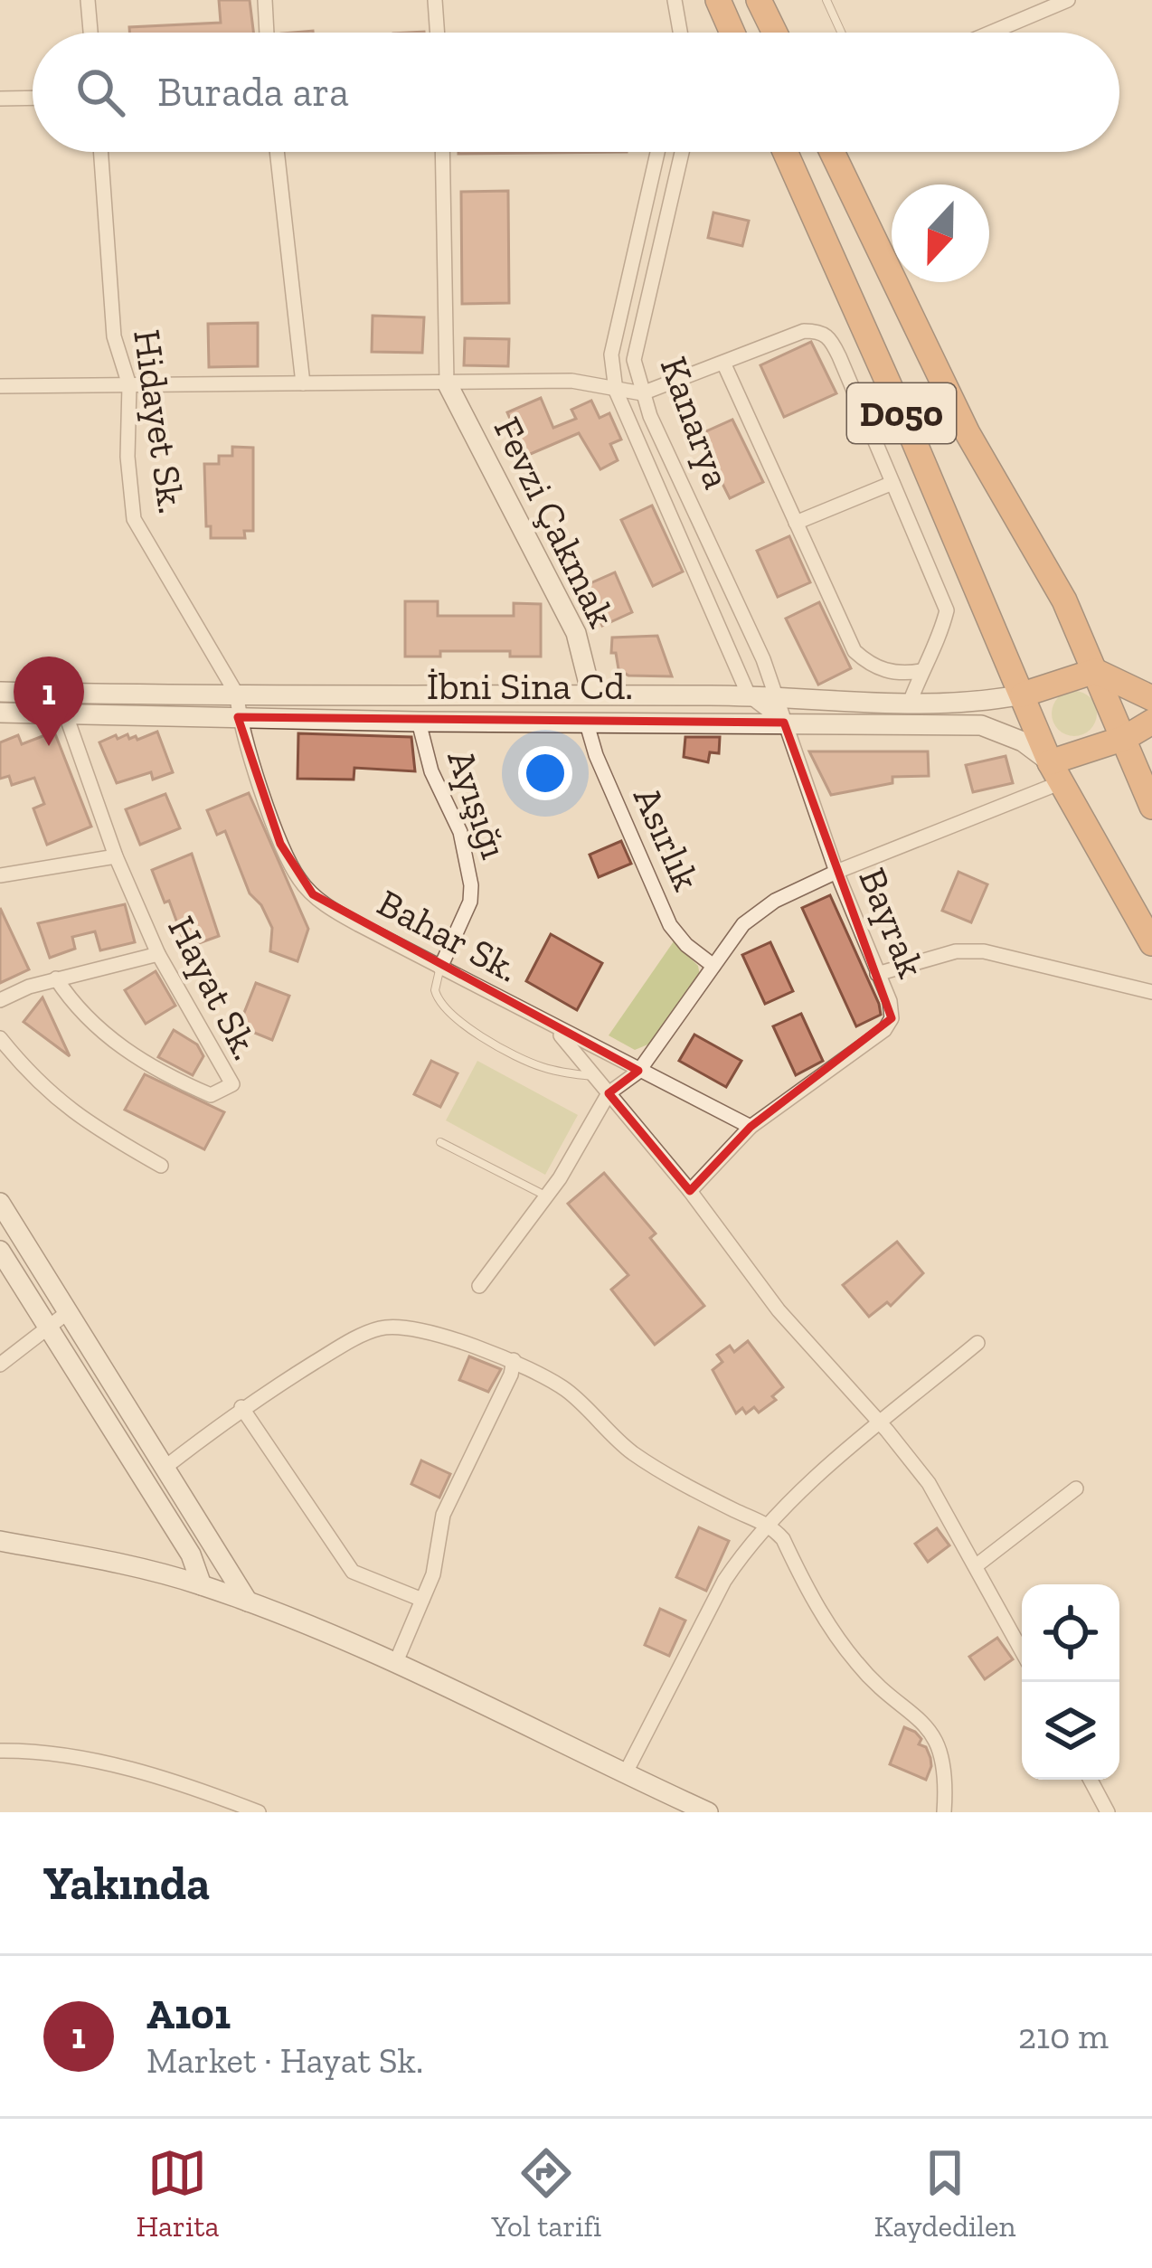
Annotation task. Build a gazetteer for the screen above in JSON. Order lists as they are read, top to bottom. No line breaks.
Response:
{"streets":{"highway":["D050"],"main road":["Fevzi Çakmak","İbni Sina Cd."],"street":["Hidayet Sk.","Kanarya","Ayışığı","Asırlık","Bayrak","Bahar Sk.","Hayat Sk."]},"crossings":[["D050","İbni Sina Cd."],["Hidayet Sk.","İbni Sina Cd."],["Hidayet Sk.","Bahar Sk."],["Kanarya","İbni Sina Cd."],["Kanarya","Bayrak"],["Fevzi Çakmak","İbni Sina Cd."],["İbni Sina Cd.","Ayışığı"],["İbni Sina Cd.","Asırlık"],["İbni Sina Cd.","Bayrak"],["İbni Sina Cd.","Bahar Sk."],["İbni Sina Cd.","Hayat Sk."],["Ayışığı","Bahar Sk."],["Bayrak","Bahar Sk."]],"north":"bottom","page":{"search":"Burada ara","pins":"1","heading":"Yakında","list":[{"mark":"1","name":"A101","note":"Market · Hayat Sk.","value":"210 m"}],"nav":["Harita","Yol tarifi","Kaydedilen"]}}
